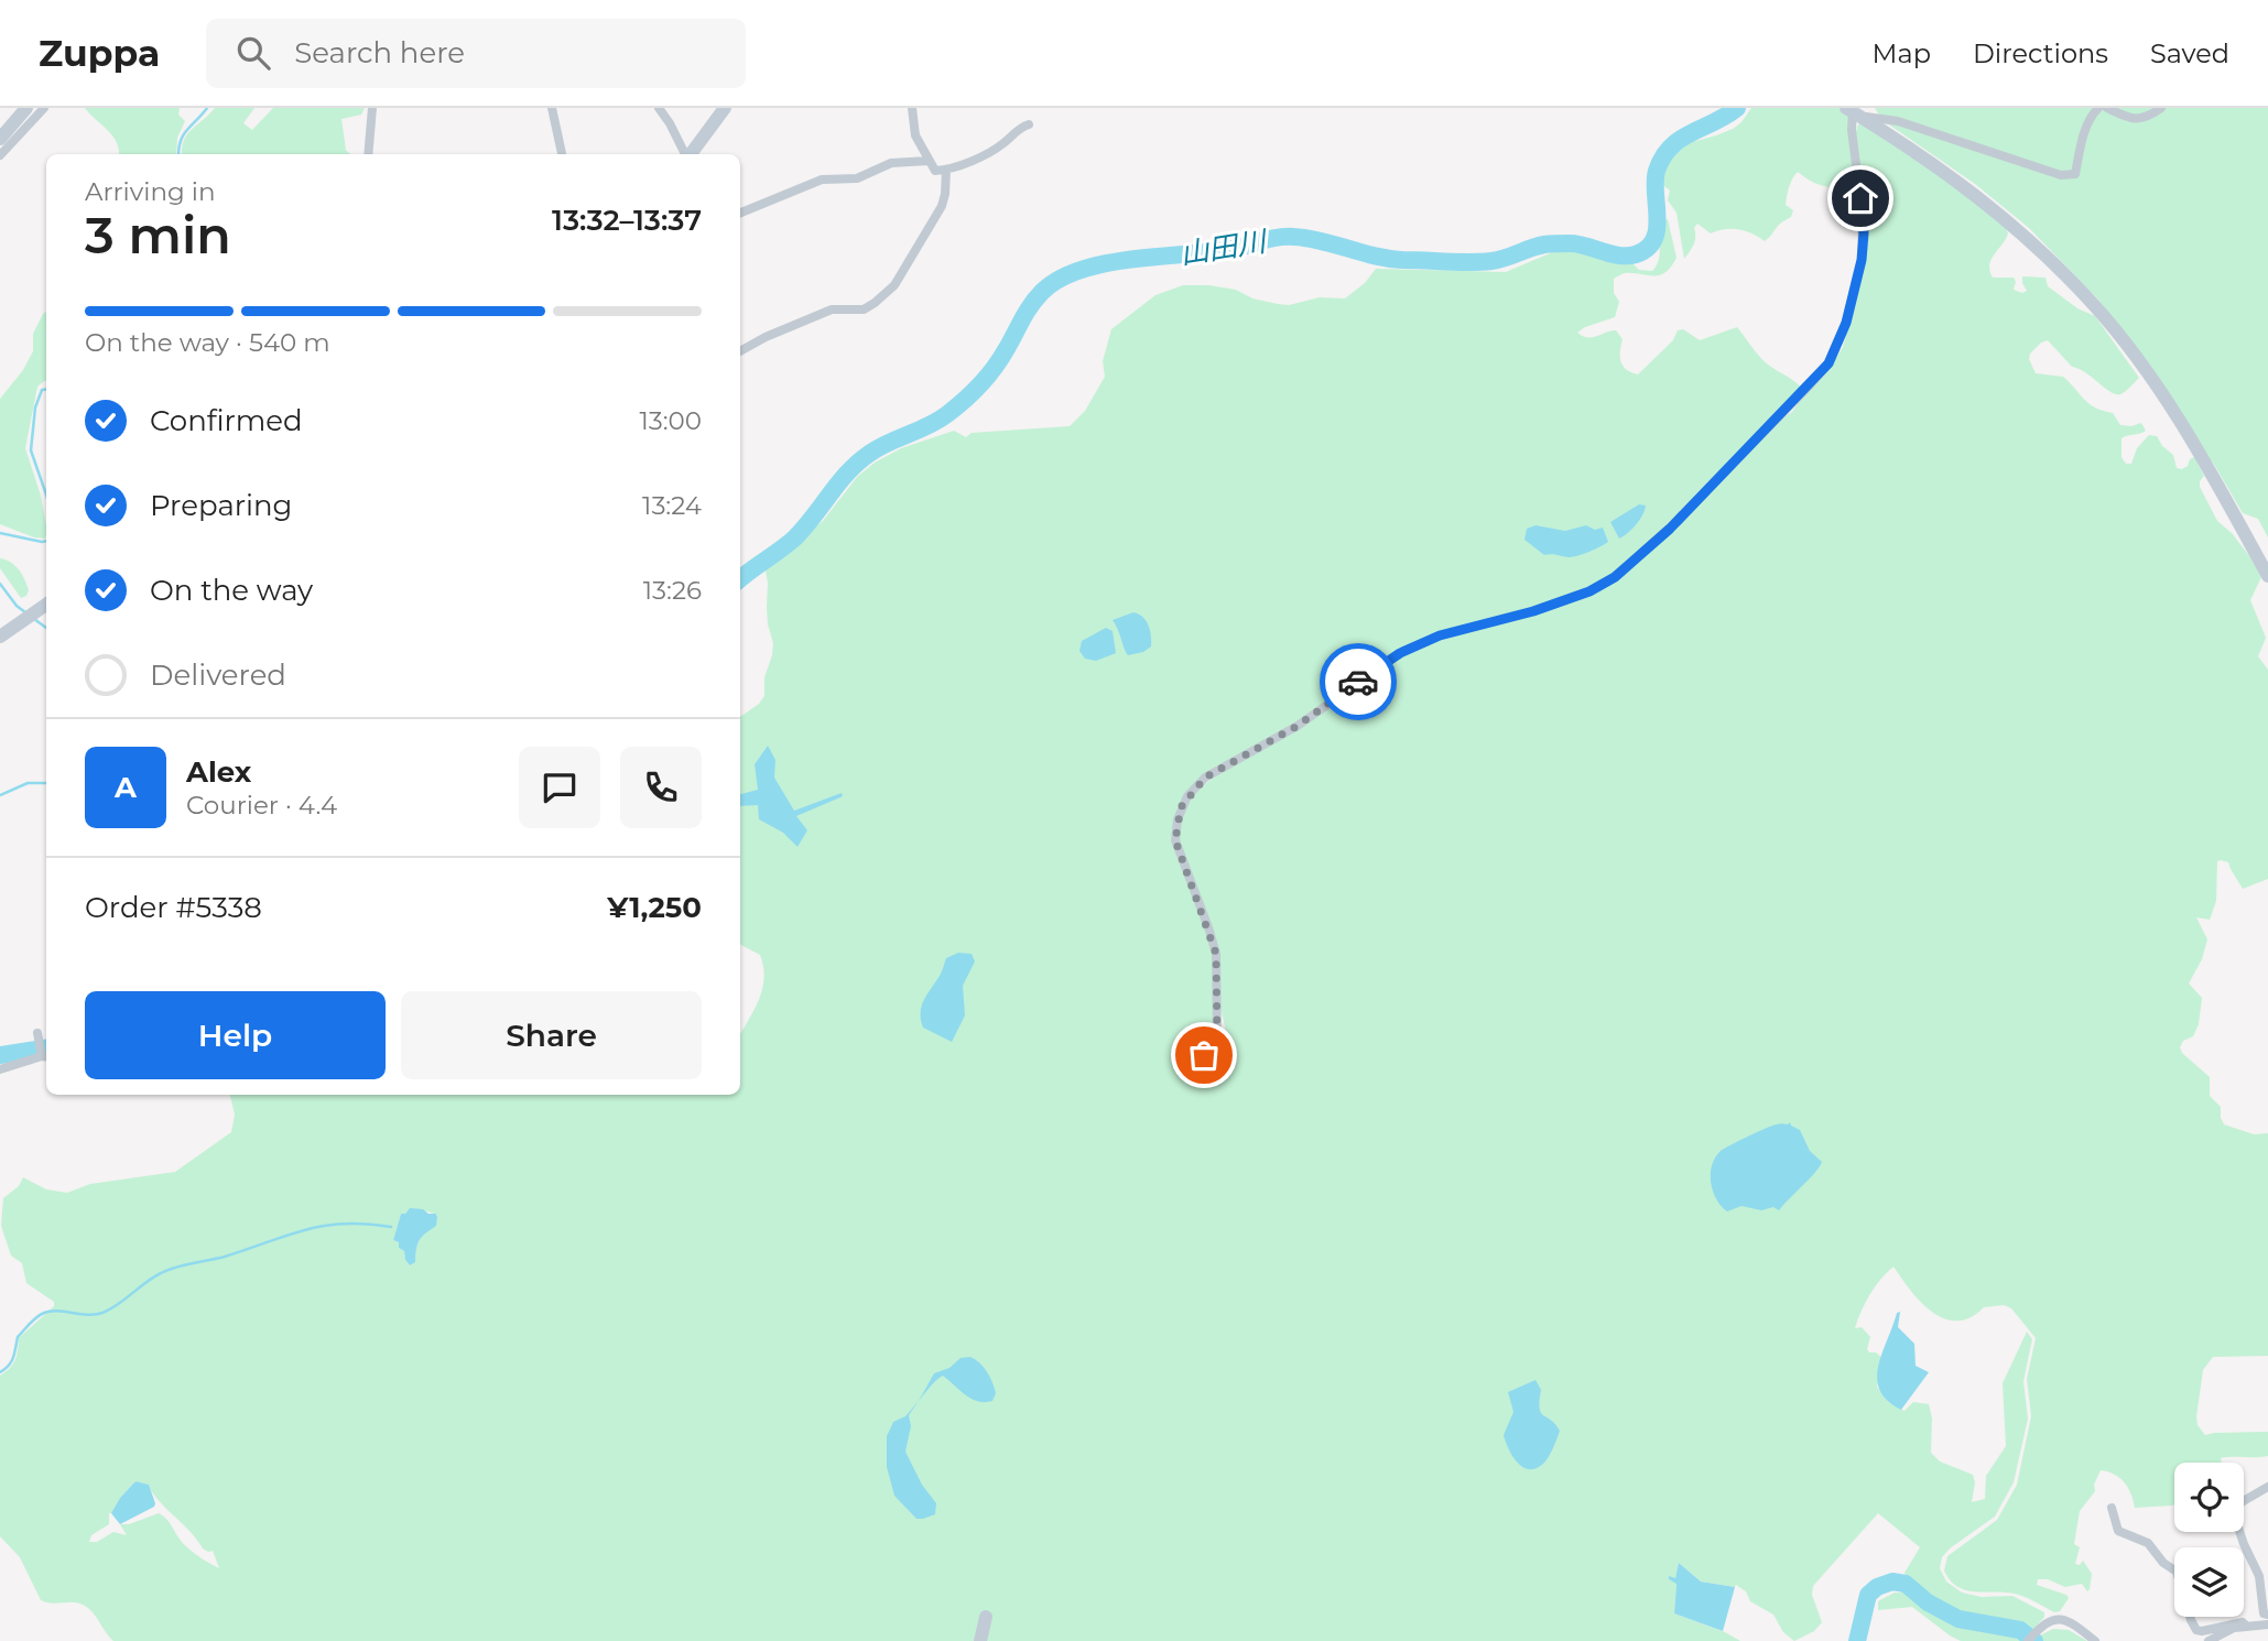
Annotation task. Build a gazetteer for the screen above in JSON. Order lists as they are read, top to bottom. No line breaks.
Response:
{"water":["山田川"],"page":{"header":"Zuppa","search":"Search here","nav":["Map","Directions","Saved"],"heading":["3 min","Arriving in","13:32–13:37"],"panel":["Alex","Courier · 4.4","Order #5338","¥1,250"],"bar":"On the way · 540 m","list":[["Confirmed","13:00"],["Preparing","13:24"],["On the way","13:26"],"Delivered"],"round":"A","buttons":["Help","Share"]}}
